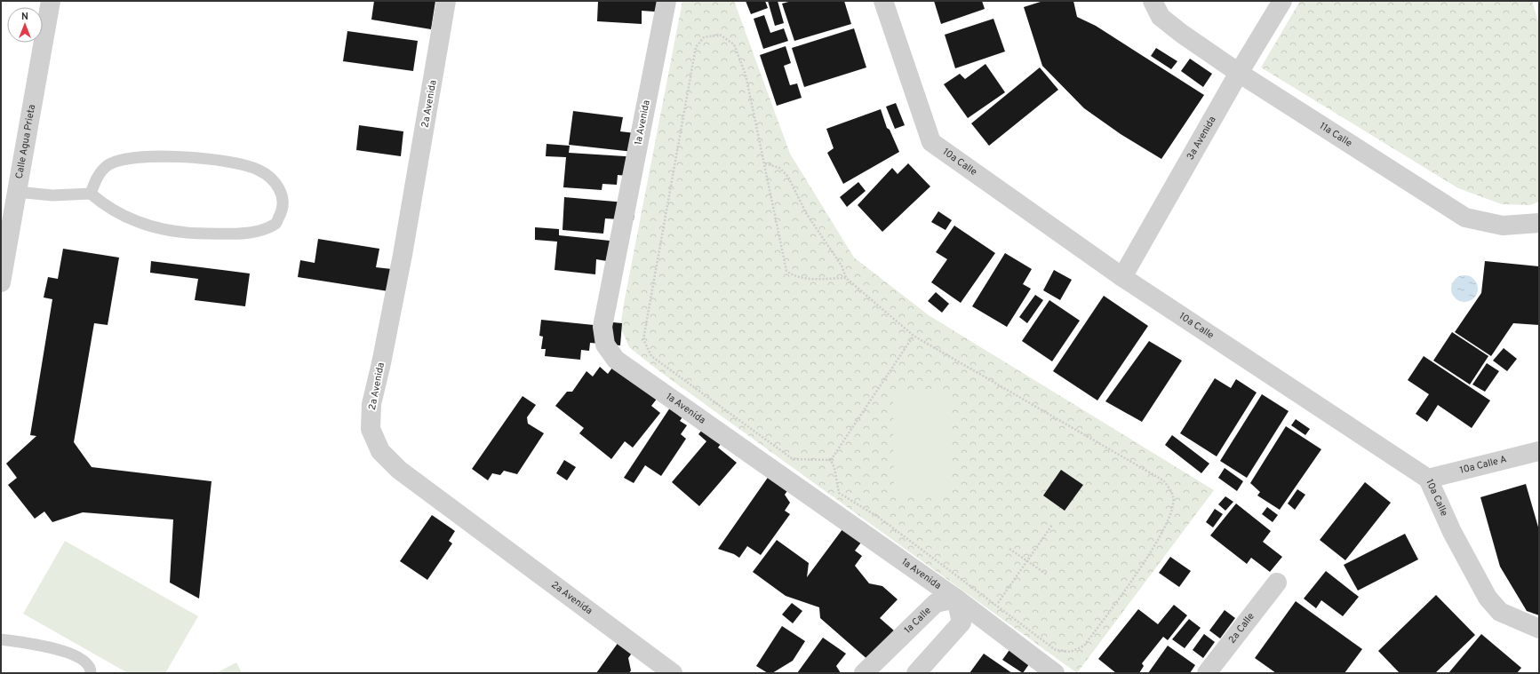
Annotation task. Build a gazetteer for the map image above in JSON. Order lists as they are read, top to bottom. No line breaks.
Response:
{"streets":{"street":["2a Avenida","1a Avenida","11a Calle","3a Avenida","Calle Agua Prieta","10a Calle","10a Calle A","1a Calle","2a Calle"]},"crossings":[["1a Avenida","1a Calle"],["11a Calle","3a Avenida"],["3a Avenida","10a Calle"],["10a Calle","10a Calle A"]],"north":"top"}
